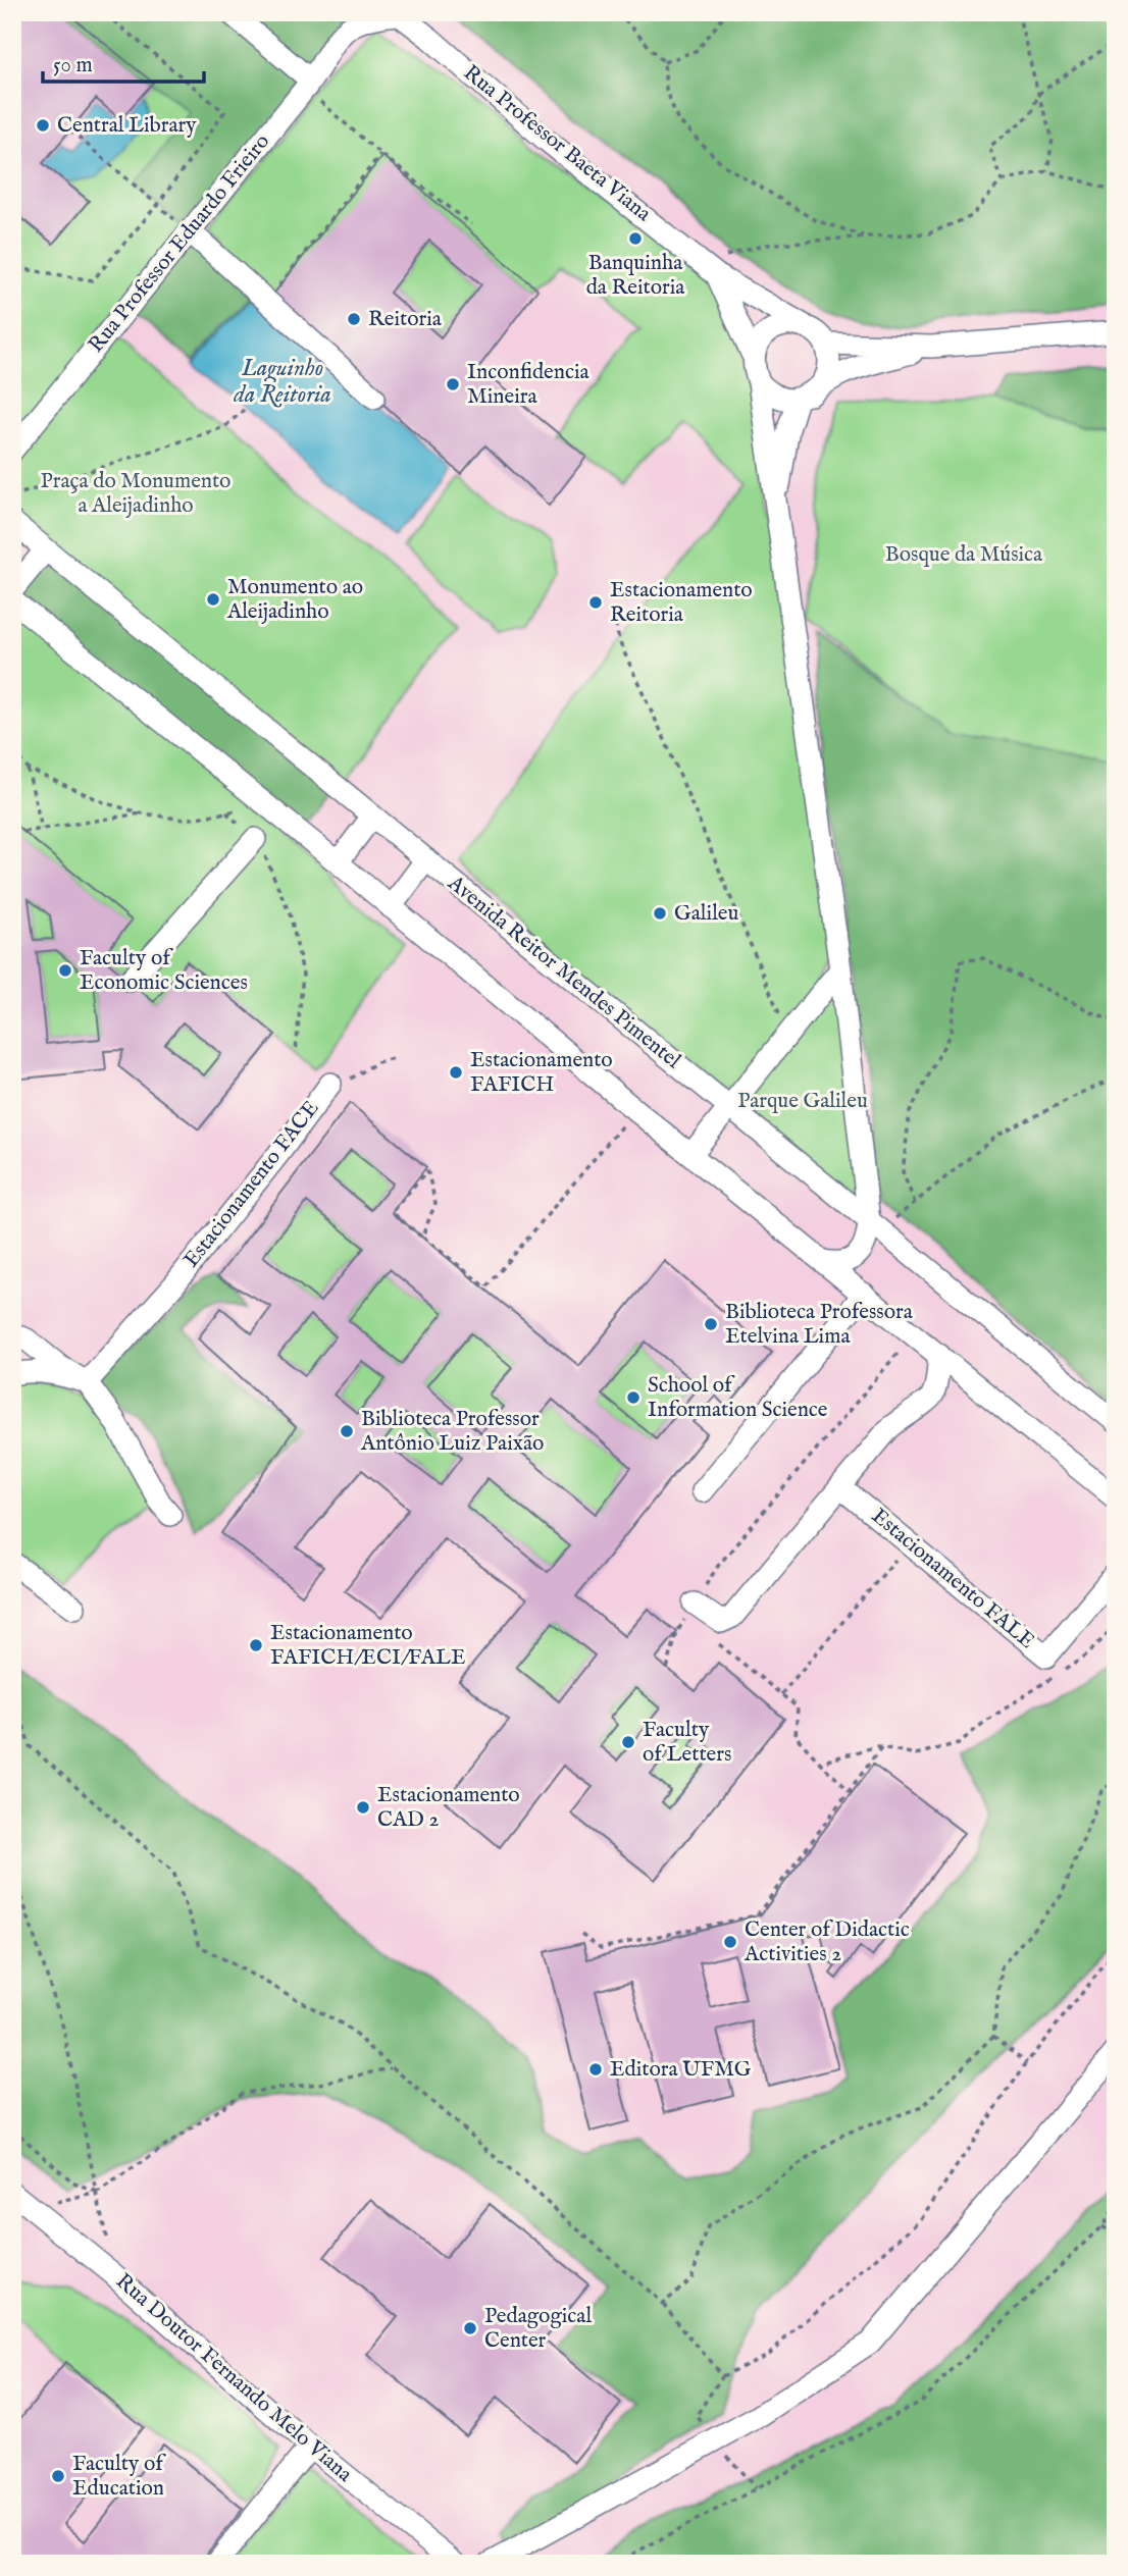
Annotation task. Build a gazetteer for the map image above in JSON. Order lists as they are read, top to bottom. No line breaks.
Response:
{"streets":{"street":["Rua Professor Baeta Viana","Rua Professor Eduardo Frieiro","Avenida Reitor Mendes Pimentel","Estacionamento FACE","Estacionamento FALE","Rua Doutor Fernando Melo Viana"]},"crossings":[["Rua Professor Baeta Viana","Rua Professor Eduardo Frieiro"],["Rua Professor Baeta Viana","Avenida Reitor Mendes Pimentel"]],"water":["Laguinho da Reitoria"],"parks":["Praça do Monumento a Aleijadinho","Bosque da Música","Parque Galileu"],"places":["Central Library","Banquinha da Reitoria","Reitoria","Inconfidencia Mineira","Monumento ao Aleijadinho","Estacionamento Reitoria","Galileu","Faculty of Economic Sciences","Estacionamento FAFICH","Biblioteca Professora Etelvina Lima","School of Information Science","Biblioteca Professor Antônio Luiz Paixão","Estacionamento FAFICH/ECI/FALE","Faculty of Letters","Estacionamento CAD 2","Center of Didactic Activities 2","Editora UFMG","Pedagogical Center","Faculty of Education"],"scale_bar":"50 m"}
